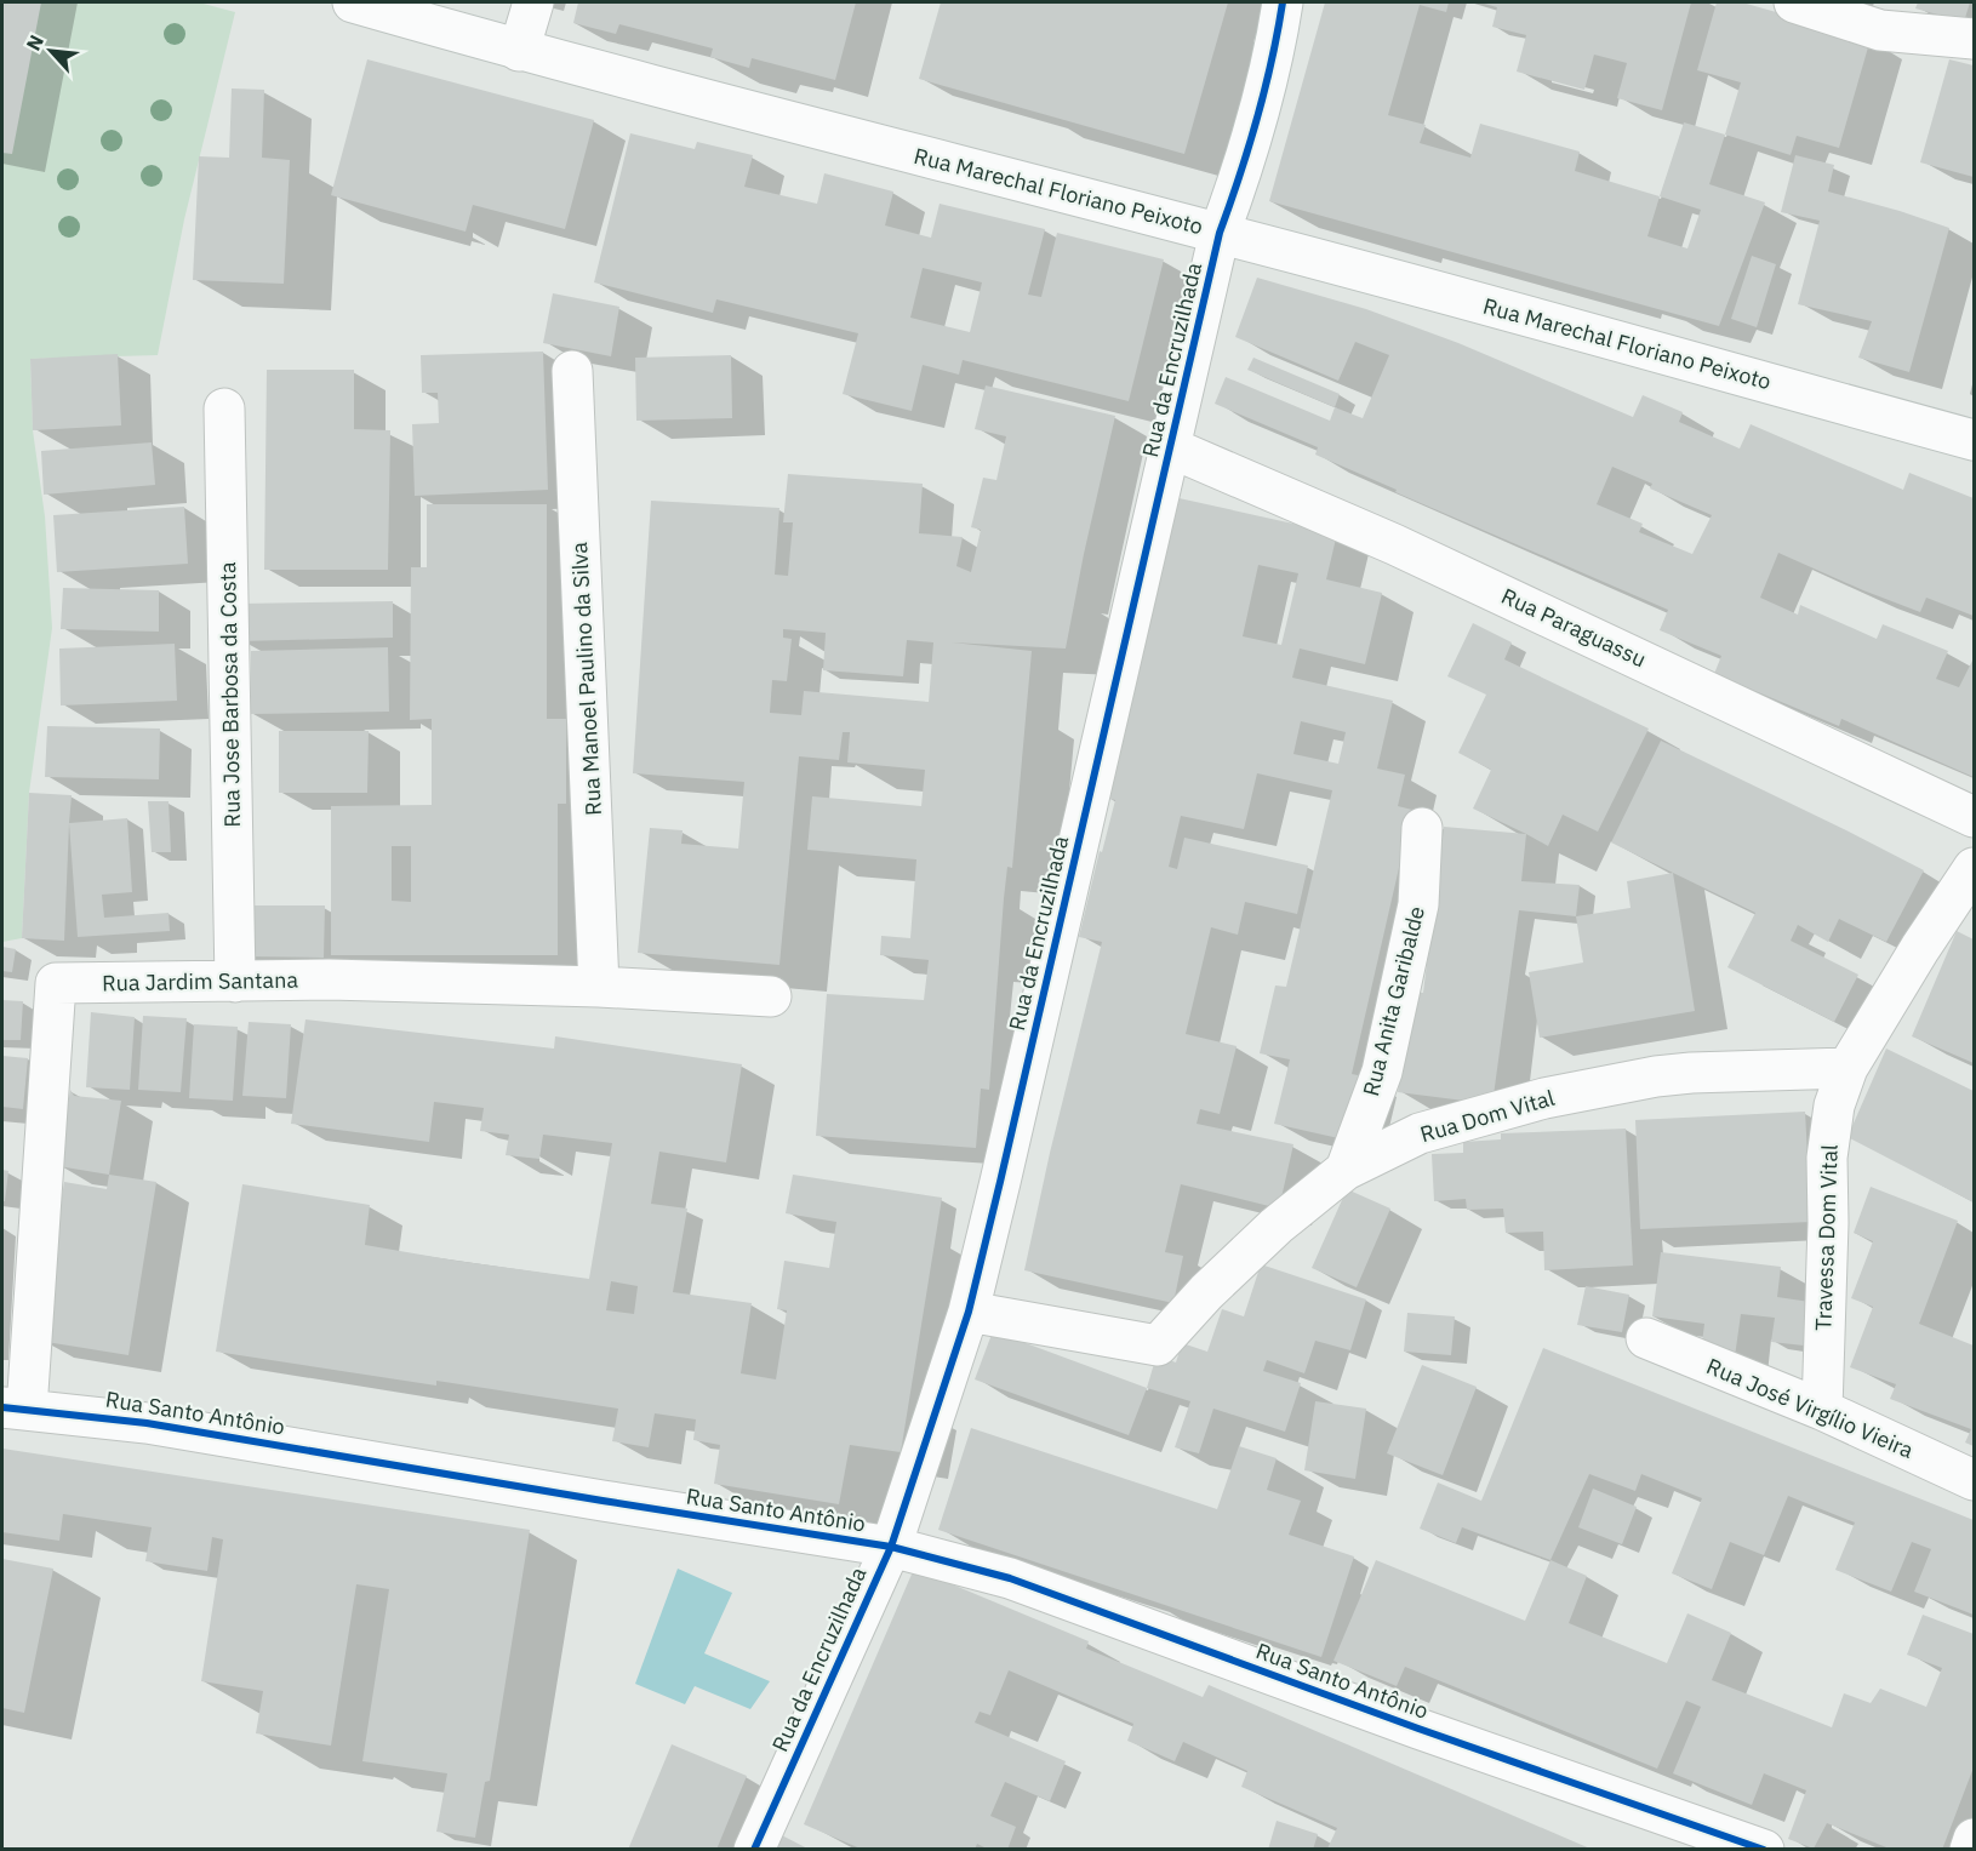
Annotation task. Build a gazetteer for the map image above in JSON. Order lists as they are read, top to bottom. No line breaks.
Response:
{"streets":{"street":["Rua Marechal Floriano Peixoto","Rua da Encruzilhada","Rua Paraguassu","Rua Manoel Paulino da Silva","Rua Jose Barbosa da Costa","Rua Jardim Santana","Rua Anita Garibalde","Rua Dom Vital","Travessa Dom Vital","Rua José Virgílio Vieira","Rua Santo Antônio"]},"crossings":[["Rua Marechal Floriano Peixoto","Rua da Encruzilhada"],["Rua da Encruzilhada","Rua Paraguassu"],["Rua da Encruzilhada","Rua Dom Vital"],["Rua da Encruzilhada","Rua Santo Antônio"],["Rua Manoel Paulino da Silva","Rua Jardim Santana"],["Rua Jose Barbosa da Costa","Rua Jardim Santana"],["Rua Jardim Santana","Rua Santo Antônio"],["Rua Anita Garibalde","Rua Dom Vital"],["Rua Dom Vital","Travessa Dom Vital"],["Travessa Dom Vital","Rua José Virgílio Vieira"]],"north":"top left"}
